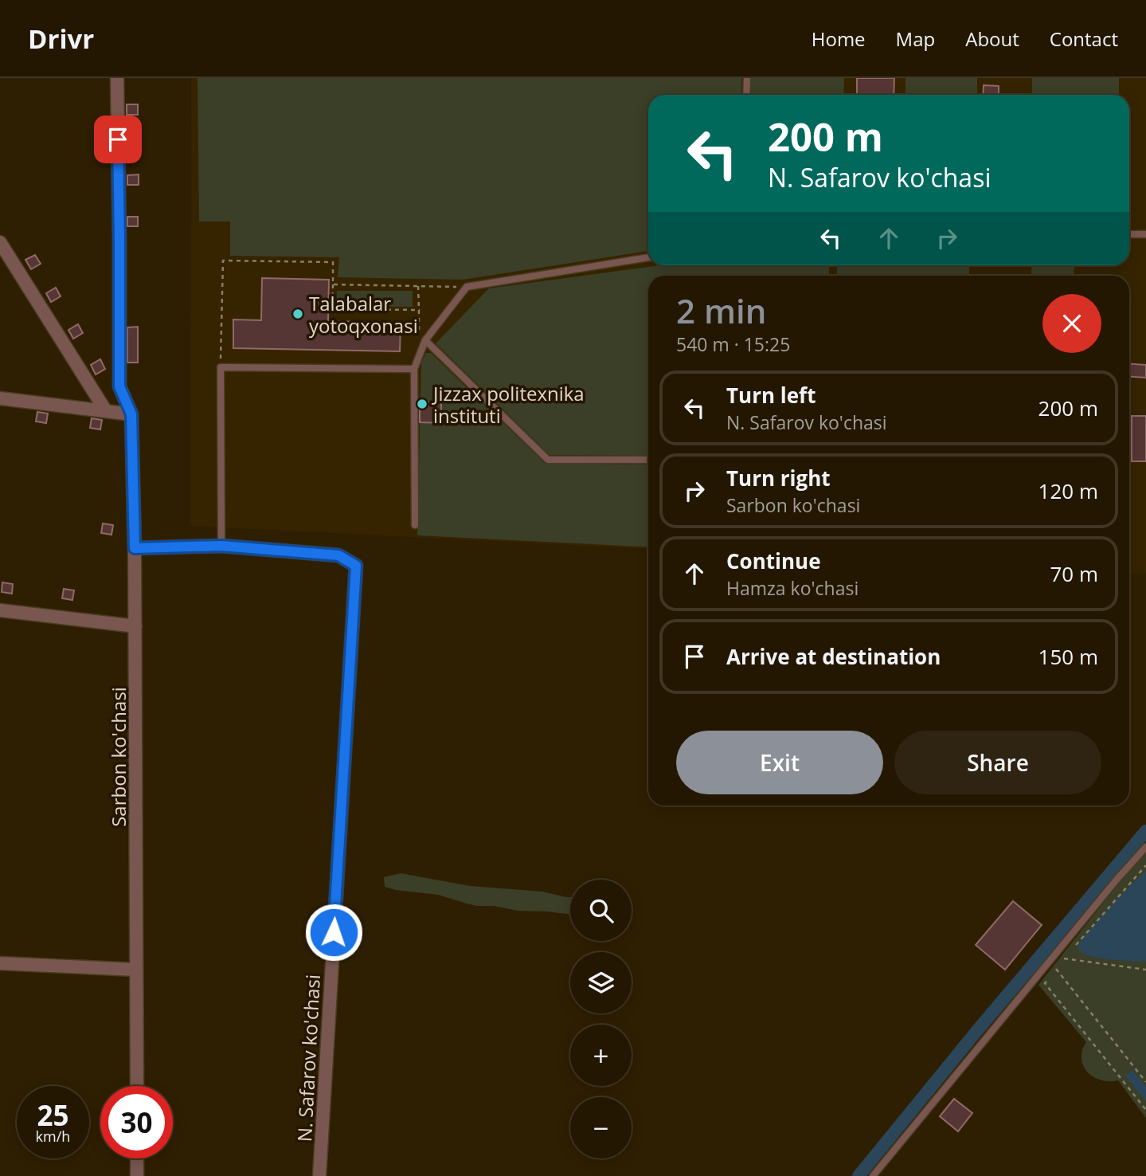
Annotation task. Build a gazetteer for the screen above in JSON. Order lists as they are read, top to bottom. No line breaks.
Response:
{"streets":{"street":["Sarbon ko'chasi","N. Safarov ko'chasi"]},"crossings":[["Sarbon ko'chasi","N. Safarov ko'chasi"]],"places":["Talabalar yotoqxonasi","Jizzax politexnika instituti"],"page":{"header":"Drivr","nav":["Home","Map","About","Contact"],"turn":["200 m","N. Safarov ko'chasi"],"heading":["2 min","540 m · 15:25"],"list":[{"name":"Turn left","note":"N. Safarov ko'chasi","value":"200 m"},{"name":"Turn right","note":"Sarbon ko'chasi","value":"120 m"},{"name":"Continue","note":"Hamza ko'chasi","value":"70 m"},{"name":"Arrive at destination","value":"150 m"}],"buttons":["Exit","Share"],"map_buttons":["+","−"],"speed":"25 km/h","limit":"30"}}
